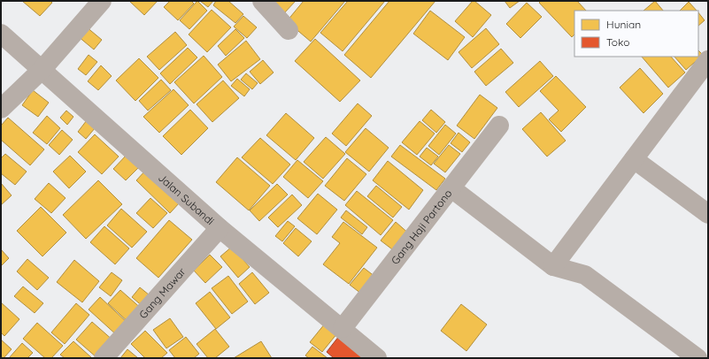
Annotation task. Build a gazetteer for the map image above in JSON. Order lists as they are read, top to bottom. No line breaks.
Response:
{"streets":{"street":["Jalan Subandi","Gang Haji Partono","Gang Mawar"]},"crossings":[["Jalan Subandi","Gang Haji Partono"],["Jalan Subandi","Gang Mawar"]],"legend":["Hunian","Toko"]}
